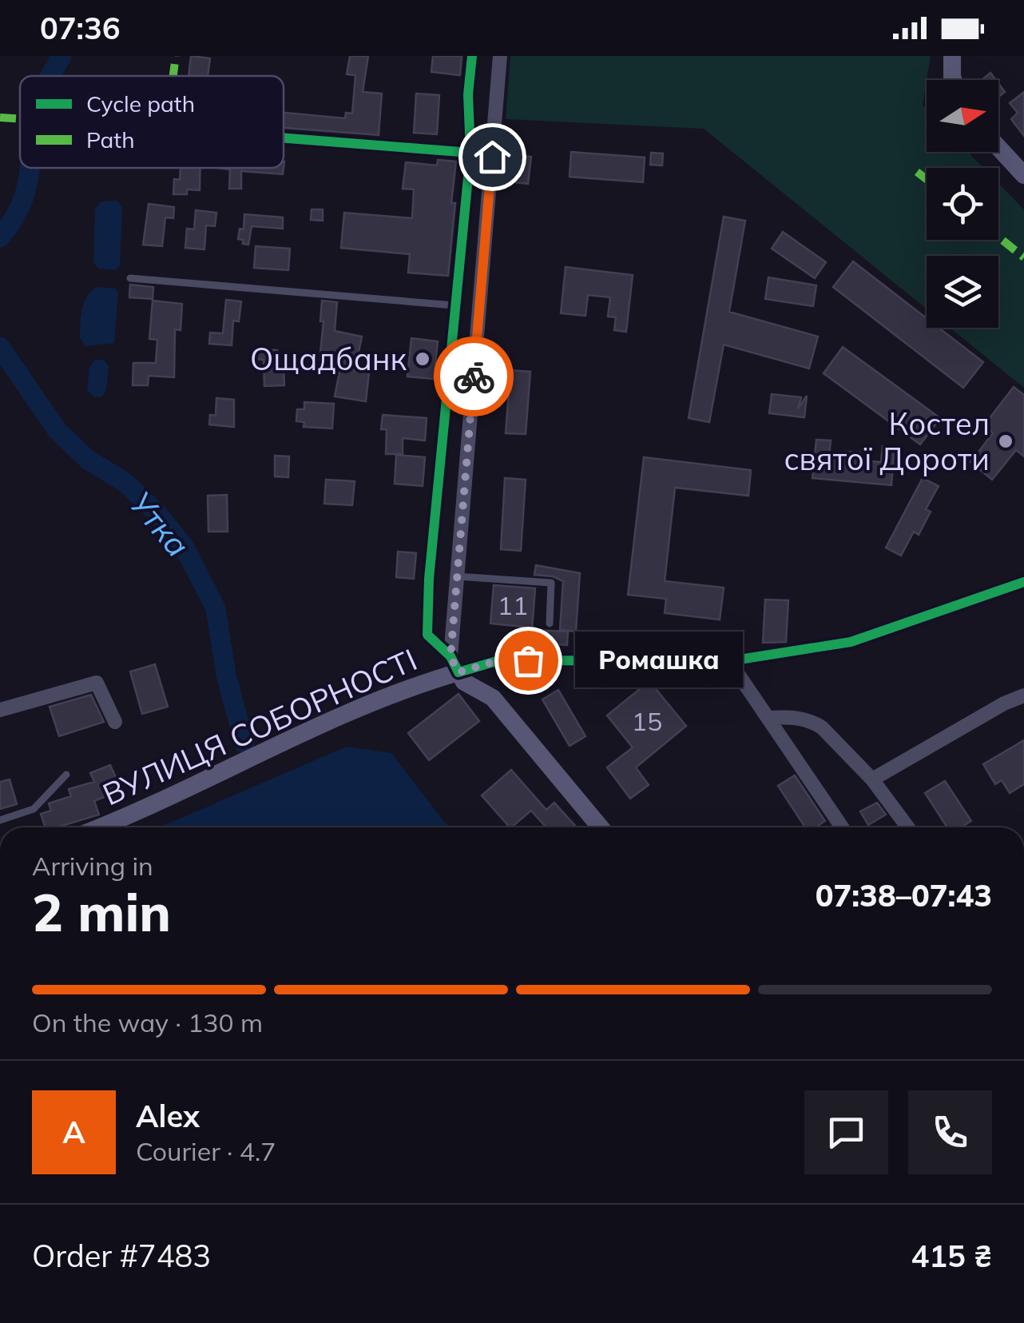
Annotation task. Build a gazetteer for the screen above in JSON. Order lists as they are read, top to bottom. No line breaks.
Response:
{"streets":{"main road":["ВУЛИЦЯ СОБОРНОСТІ"]},"water":["Утка"],"places":["Ощадбанк","Костел святої Дороти","Ромашка"],"house_numbers":["11","15"],"legend":["Cycle path","Path"],"north":"right","page":{"status":"07:36","bubble":"Ромашка","heading":["2 min","Arriving in","07:38–07:43"],"panel":["Alex","Courier · 4.7","Order #7483","415 ₴"],"bar":"On the way · 130 m","round":"A"}}
